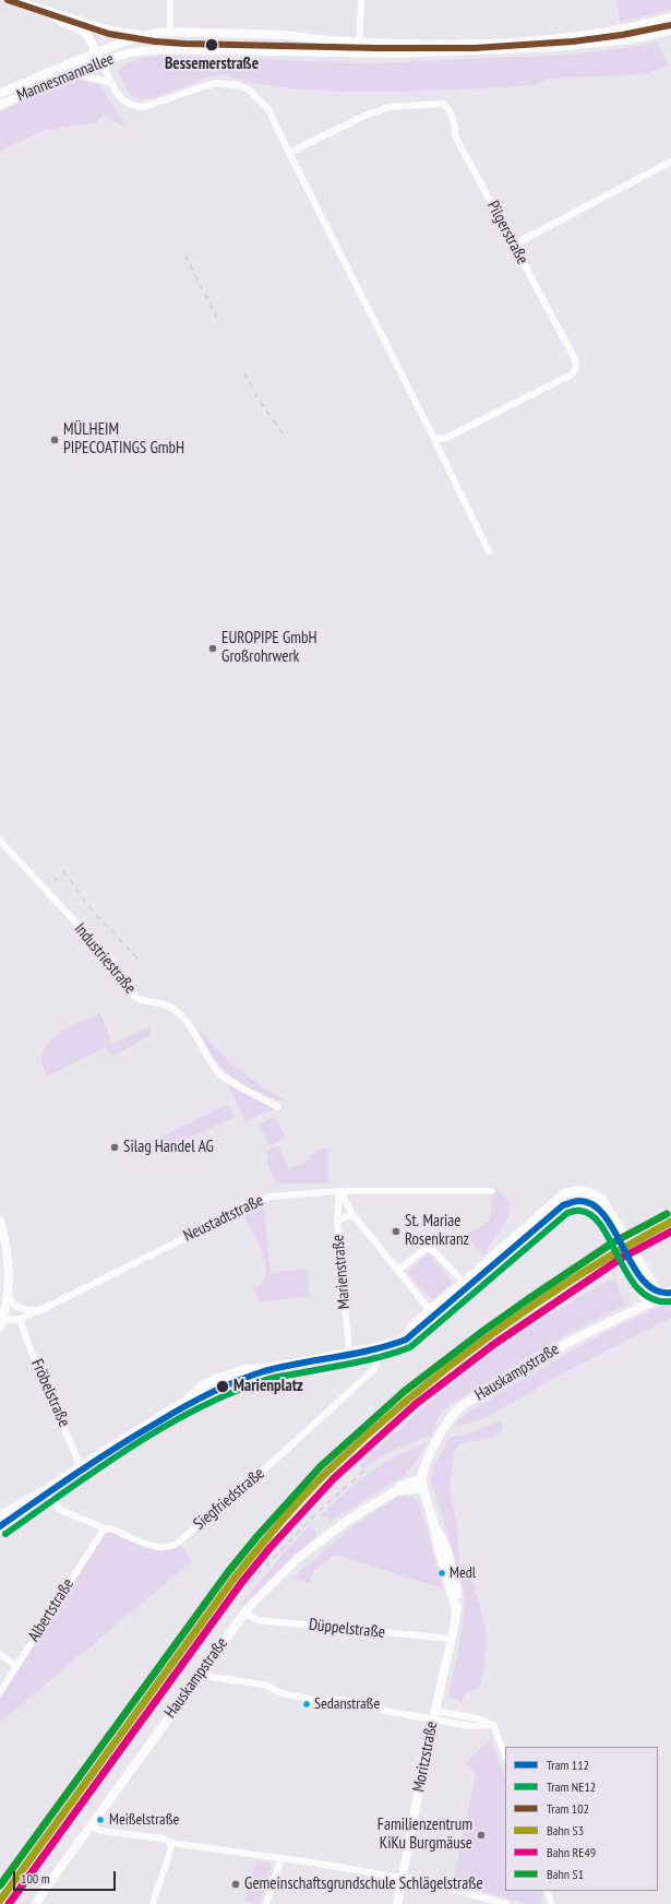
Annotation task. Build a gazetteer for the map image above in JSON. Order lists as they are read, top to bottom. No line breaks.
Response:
{"streets":{"main road":["Mannesmannallee","Hauskampstraße","Moritzstraße"],"street":["Pilgerstraße","Industriestraße","Neustadtstraße","Marienstraße","Fröbelstraße","Siegfriedstraße","Albertstraße","Düppelstraße"]},"crossings":[["Neustadtstraße","Marienstraße"],["Neustadtstraße","Fröbelstraße"],["Hauskampstraße","Düppelstraße"],["Hauskampstraße","Moritzstraße"],["Siegfriedstraße","Albertstraße"],["Düppelstraße","Moritzstraße"]],"places":["Bessemerstraße","MÜLHEIM PIPECOATINGS GmbH","EUROPIPE GmbH Großrohrwerk","Silag Handel AG","St. Mariae Rosenkranz","Marienplatz","Medl","Sedanstraße","Meißelstraße","Familienzentrum KiKu Burgmäuse","Gemeinschaftsgrundschule Schlägelstraße"],"lines":["tram line 102","tram line 112","tram line NE12","rail line S1","rail line S3","rail line RE49"],"legend":["Tram 112","Tram NE12","Tram 102","Bahn S3","Bahn RE49","Bahn S1"],"scale_bar":"100 m"}
